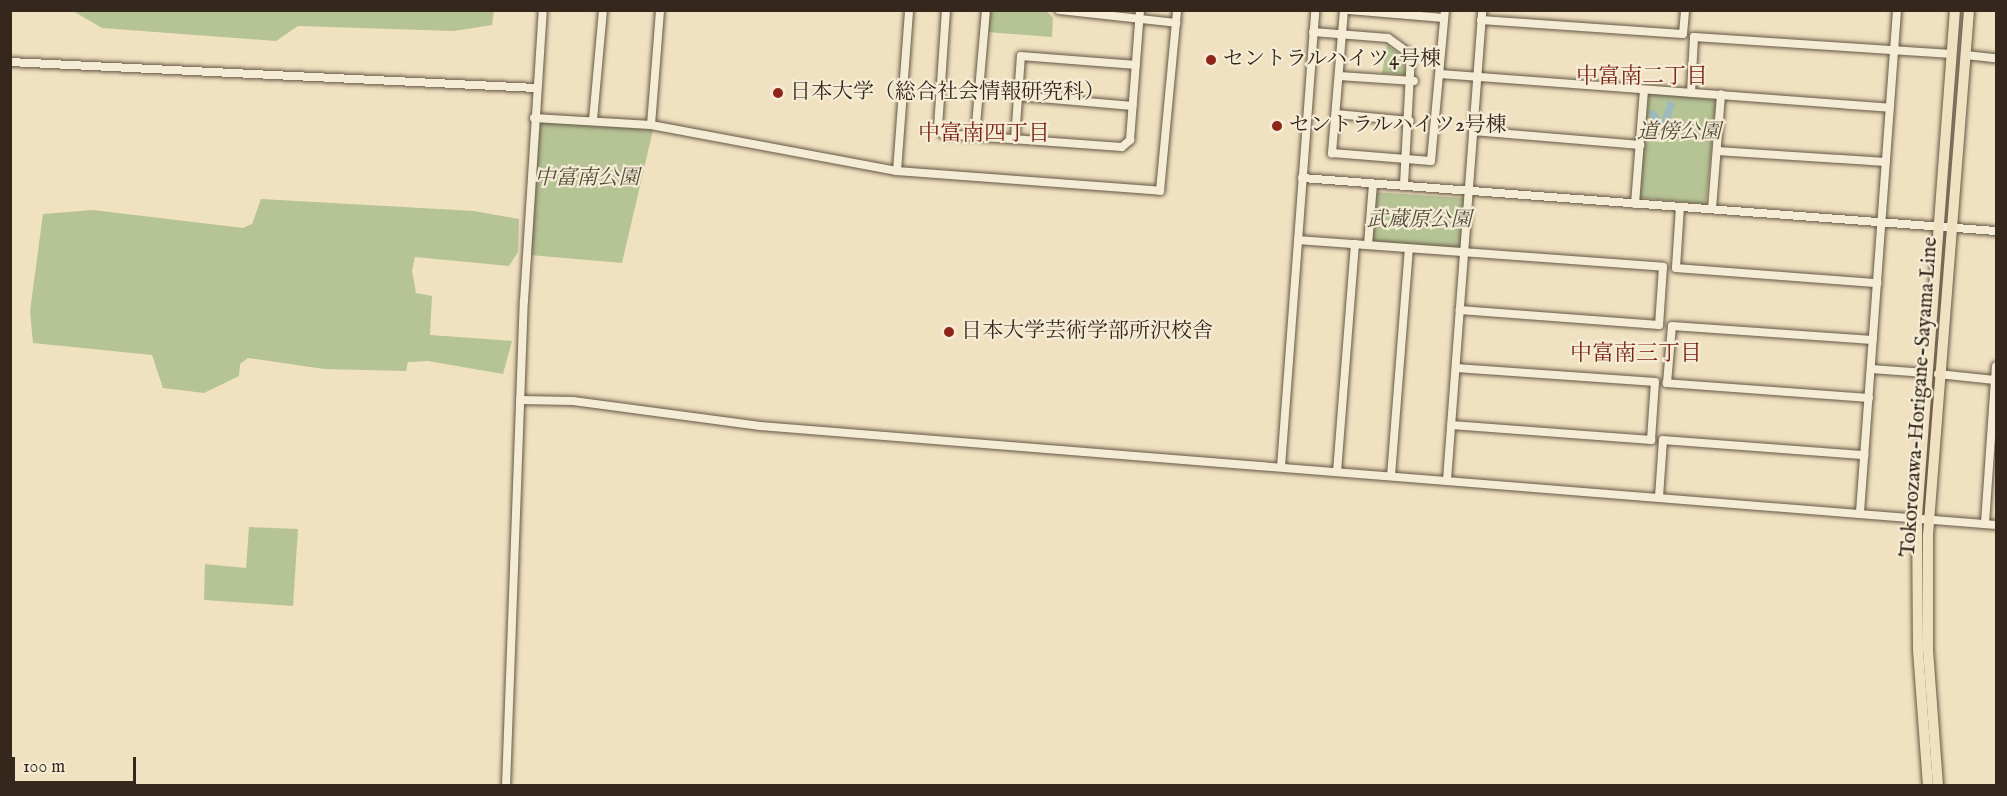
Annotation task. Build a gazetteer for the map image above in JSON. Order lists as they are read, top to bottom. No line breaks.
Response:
{"streets":{"main road":["Tokorozawa-Horigane-Sayama Line"]},"districts":["中富南二丁目","中富南四丁目","中富南三丁目"],"parks":["道傍公園","中富南公園","武蔵原公園"],"places":["セントラルハイツ4号棟","日本大学（総合社会情報研究科）","セントラルハイツ2号棟","日本大学芸術学部所沢校舎"],"scale_bar":"100 m"}
